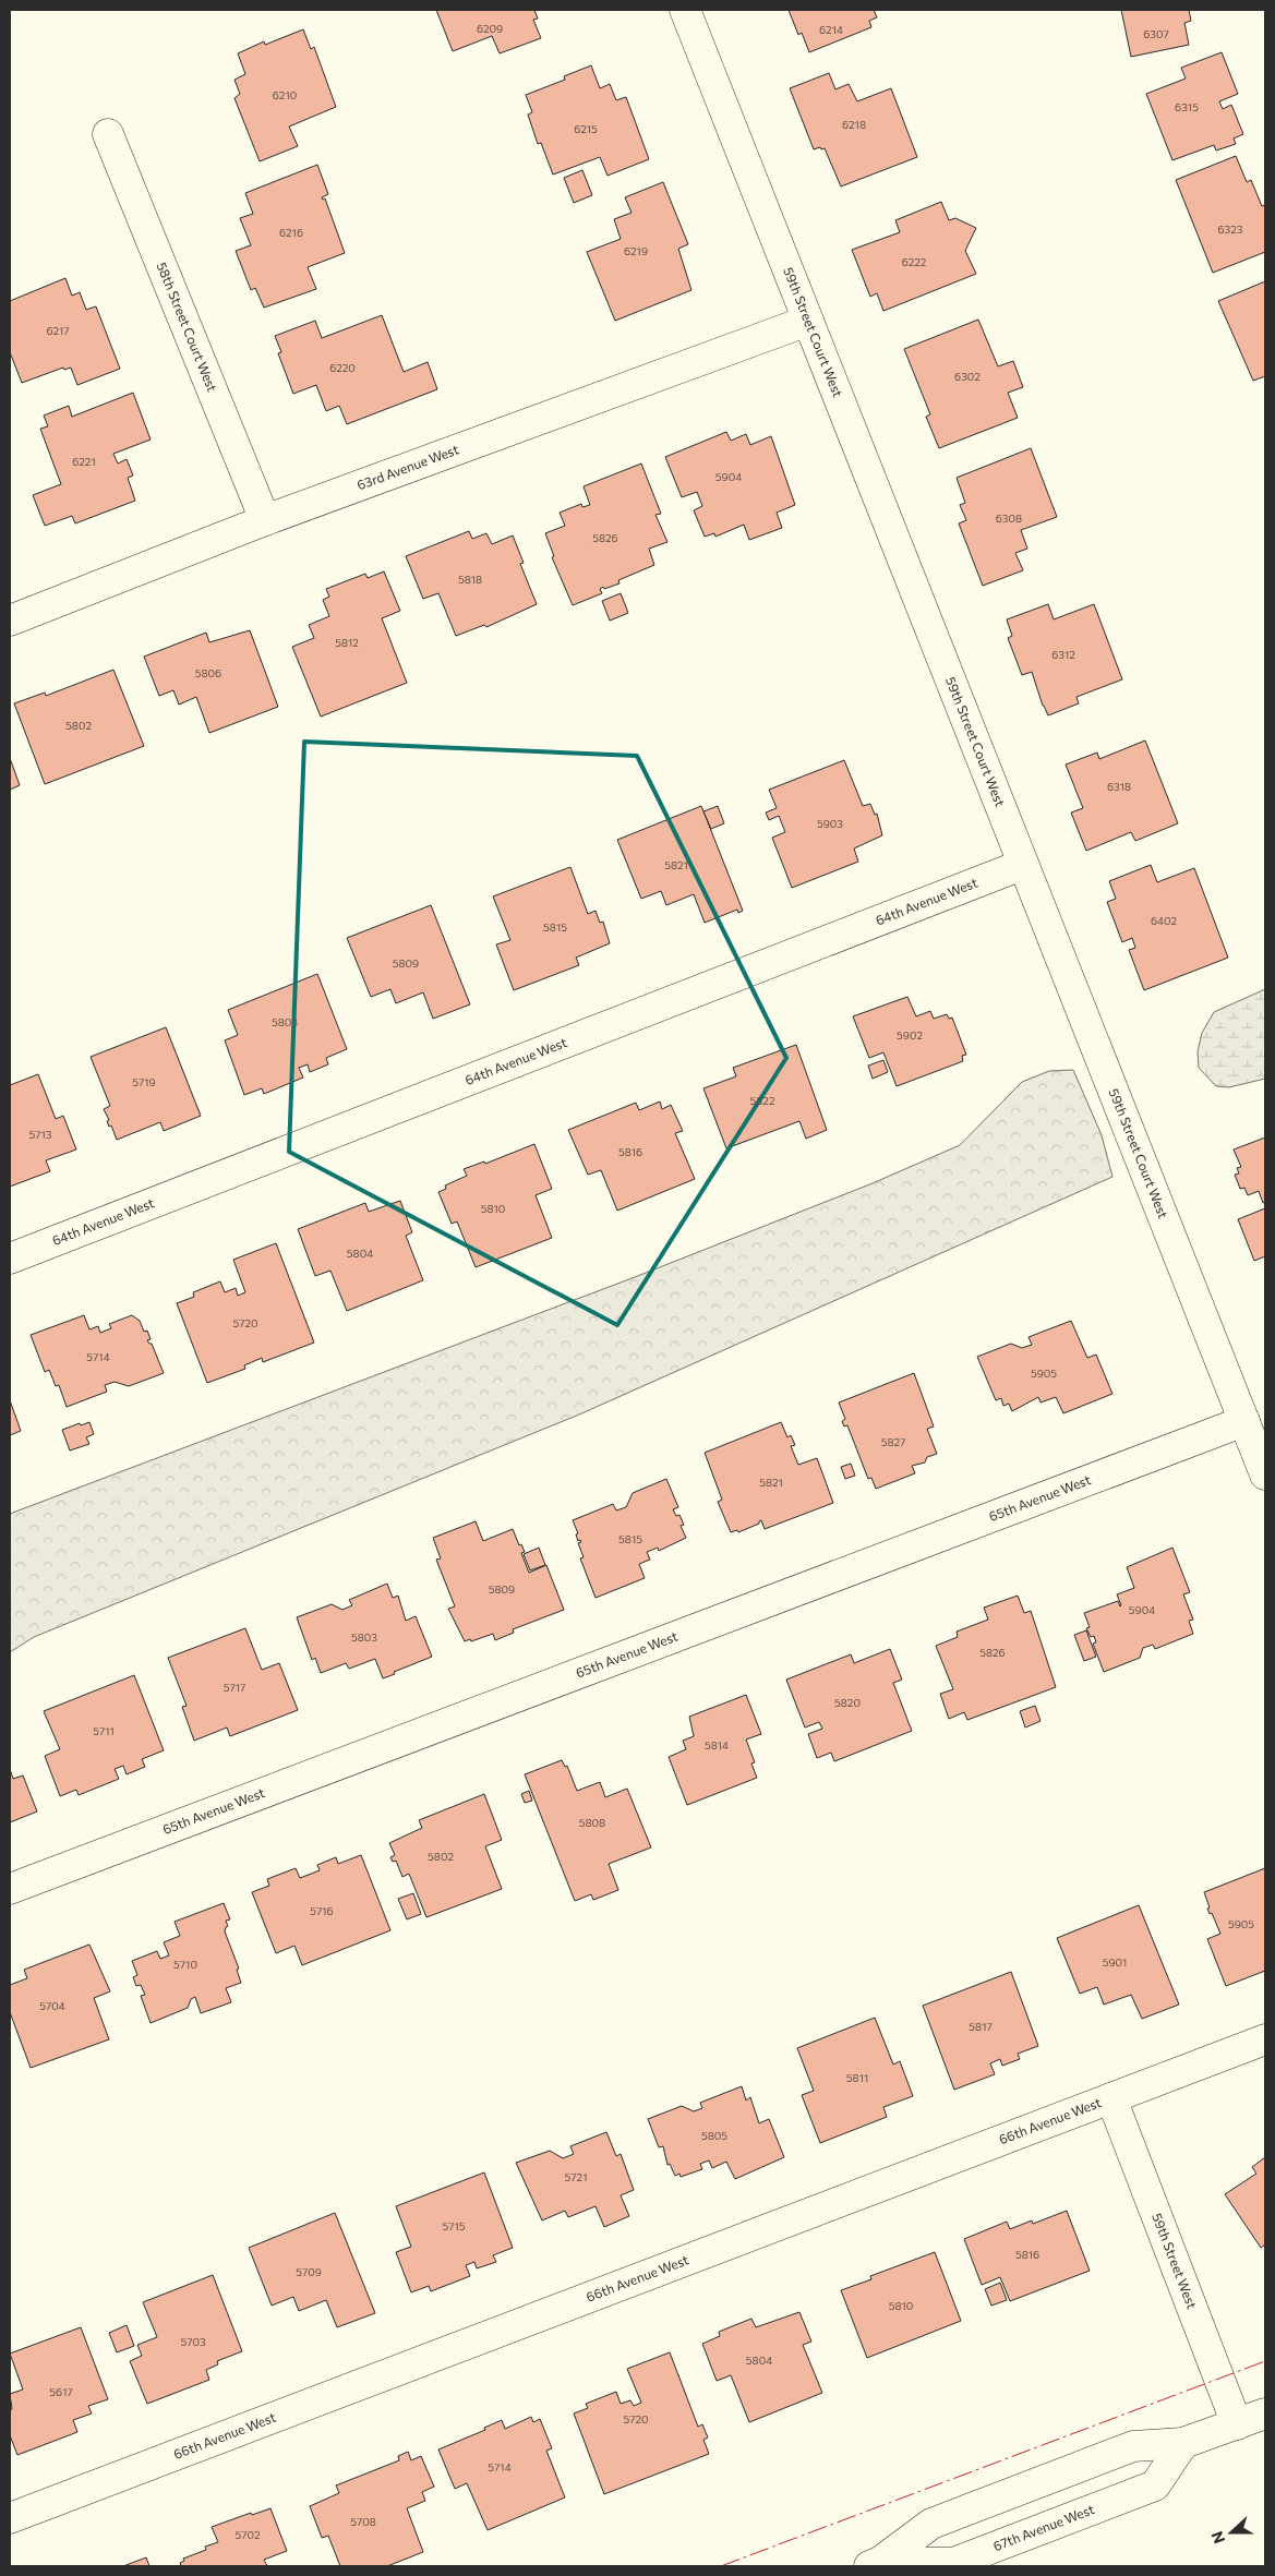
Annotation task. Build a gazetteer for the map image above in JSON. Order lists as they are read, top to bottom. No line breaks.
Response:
{"streets":{"street":["58th Street Court West","59th Street Court West","63rd Avenue West","64th Avenue West","65th Avenue West","66th Avenue West","59th Street West","67th Avenue West"]},"crossings":[["58th Street Court West","63rd Avenue West"],["59th Street Court West","63rd Avenue West"],["59th Street Court West","64th Avenue West"],["59th Street Court West","65th Avenue West"],["66th Avenue West","59th Street West"],["59th Street West","67th Avenue West"]],"house_numbers":["6209","6214","6307","6210","6315","6218","6215","6323","6216","6219","6222","6217","6220","6302","6221","5904","6308","5826","5818","5812","6312","5806","5802","6318","5903","5821","6402","5815","5809","5803","5902","5719","5822","5713","5816","5810","5804","5720","5714","5905","5827","5821","5815","5809","5904","5803","5826","5717","5820","5711","5814","5808","5802","5716","5905","5901","5710","5704","5817","5811","5805","5721","5715","5816","5709","5810","5703","5804","5617","5720","5714","5708","5702"],"north":"left"}
